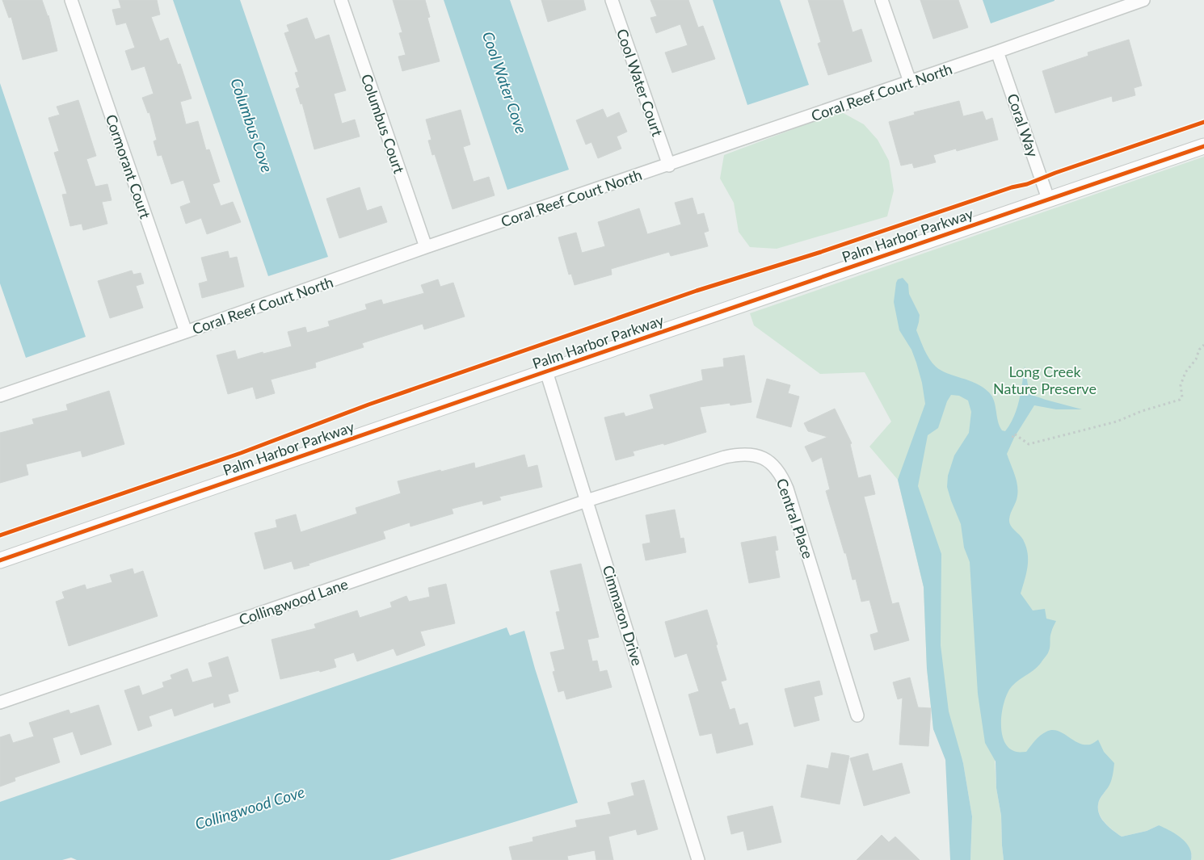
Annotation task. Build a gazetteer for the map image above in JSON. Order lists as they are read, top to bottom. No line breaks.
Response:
{"streets":{"street":["Cool Water Court","Coral Reef Court North","Columbus Court","Coral Way","Cormorant Court","Palm Harbor Parkway","Central Place","Collingwood Lane","Cimmaron Drive"]},"crossings":[["Cool Water Court","Coral Reef Court North"],["Coral Reef Court North","Columbus Court"],["Coral Reef Court North","Coral Way"],["Coral Reef Court North","Cormorant Court"],["Coral Way","Palm Harbor Parkway"],["Palm Harbor Parkway","Cimmaron Drive"],["Central Place","Collingwood Lane"],["Central Place","Cimmaron Drive"],["Collingwood Lane","Cimmaron Drive"]],"water":["Cool Water Cove","Columbus Cove","Collingwood Cove"],"parks":["Long Creek Nature Preserve"]}
